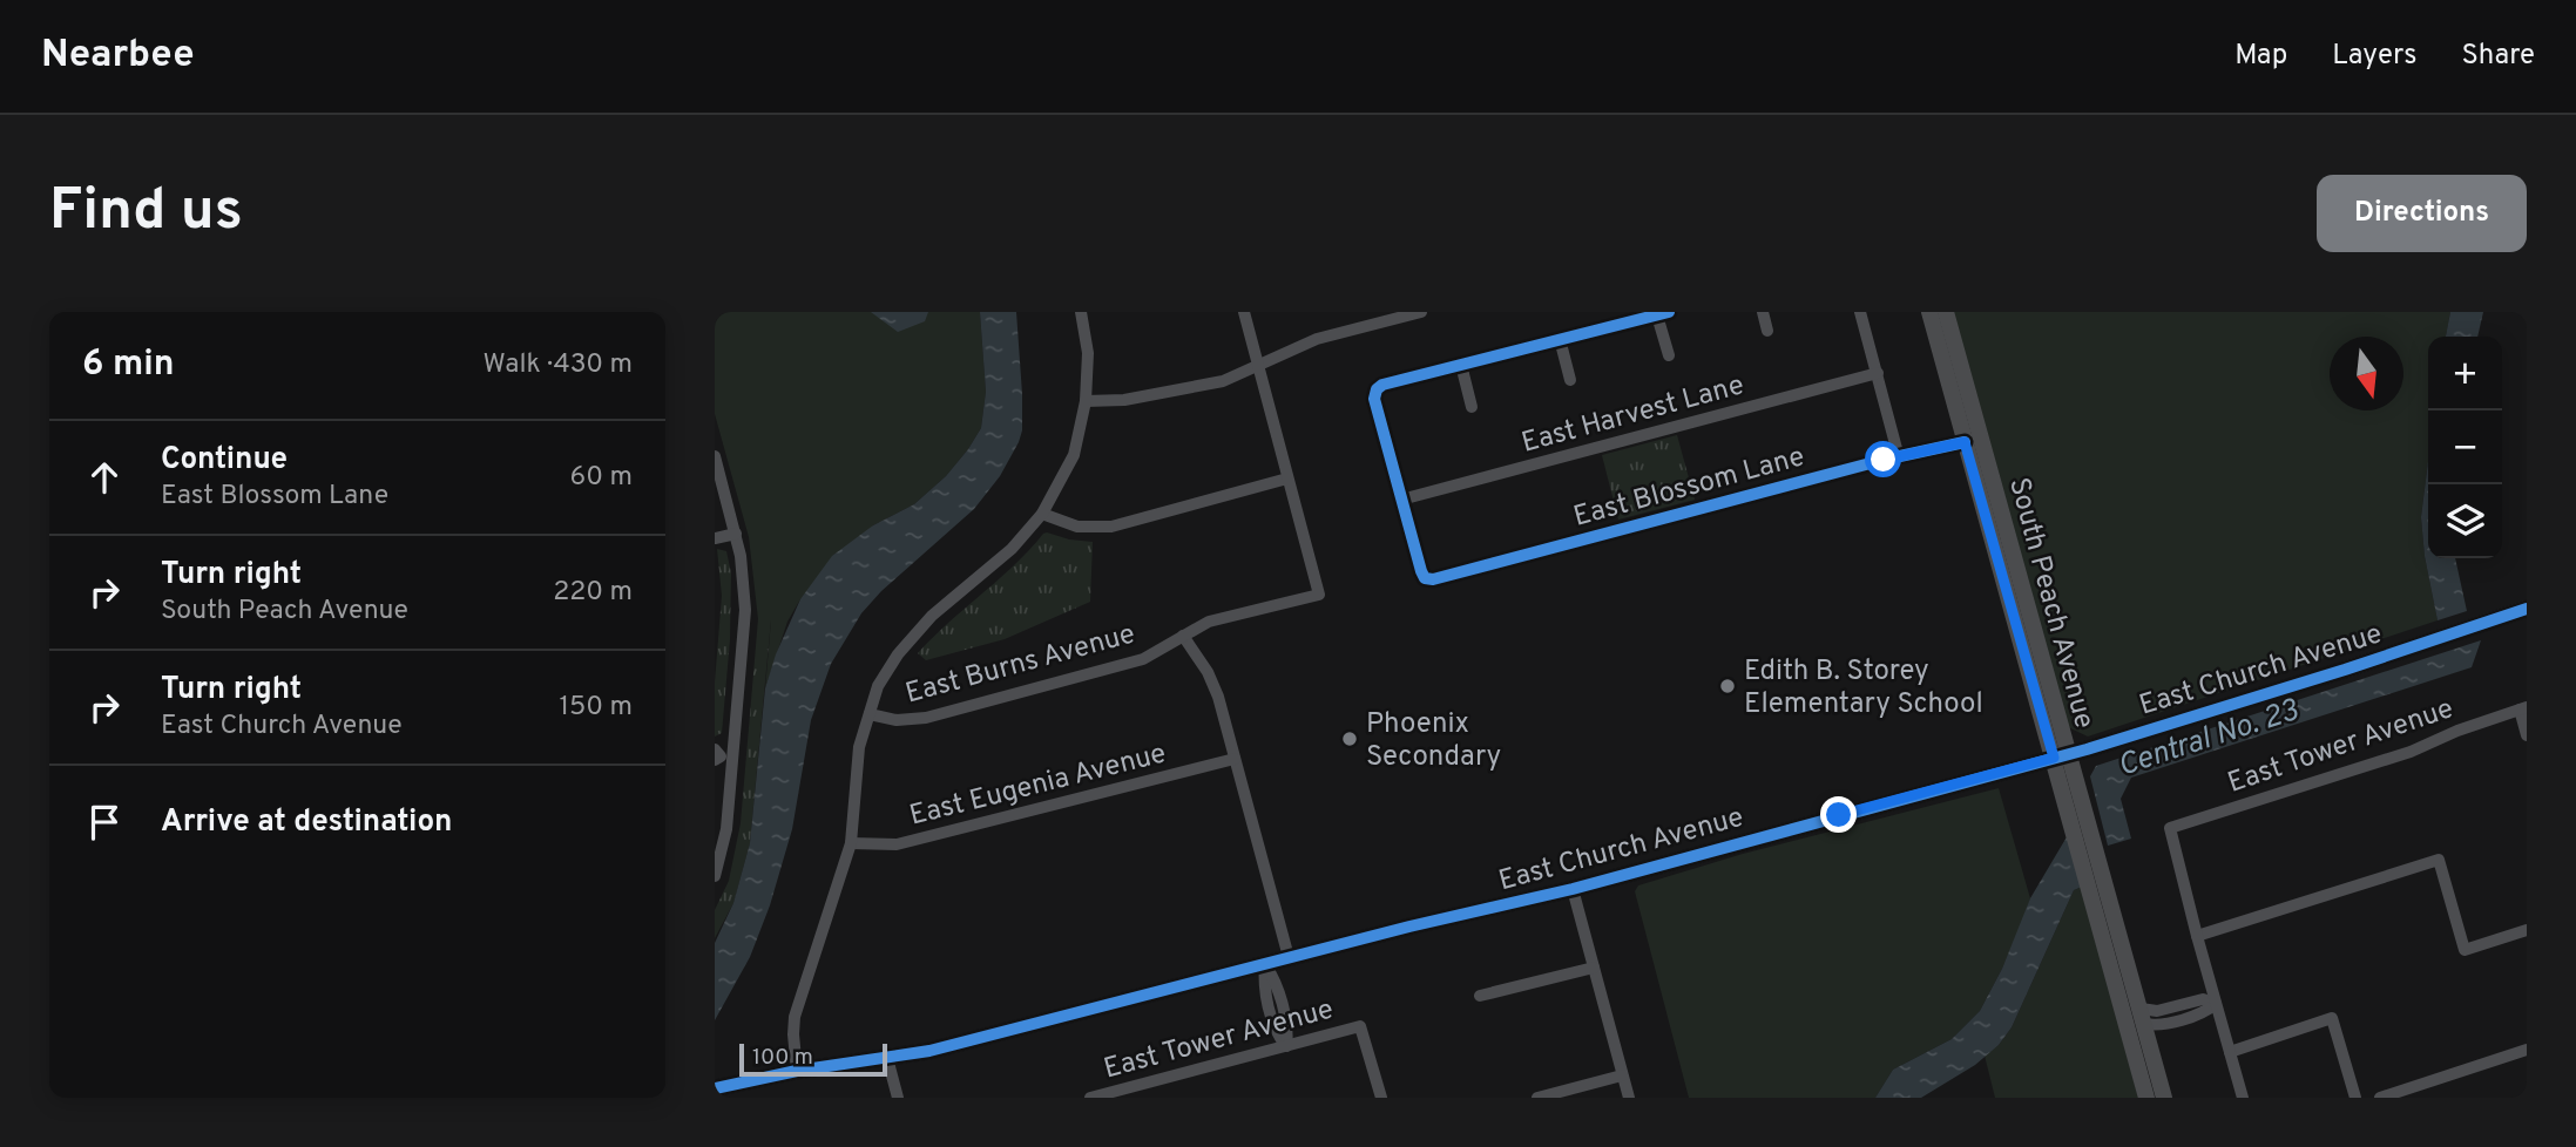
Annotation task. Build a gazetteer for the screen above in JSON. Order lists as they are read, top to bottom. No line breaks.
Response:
{"streets":{"street":["East Harvest Lane","East Blossom Lane","South Peach Avenue","East Burns Avenue","East Church Avenue","East Tower Avenue","East Eugenia Avenue"]},"crossings":[["East Blossom Lane","South Peach Avenue"],["South Peach Avenue","East Church Avenue"]],"water":["Central No. 23"],"places":["Edith B. Storey Elementary School","Phoenix Secondary"],"scale_bar":"100 m","north":"bottom","page":{"header":"Nearbee","nav":["Map","Layers","Share"],"buttons":"Directions","title":"Find us","heading":["6 min","Walk · 430 m"],"map_buttons":["+","−"],"list":[["Continue","East Blossom Lane","60 m"],["Turn right","South Peach Avenue","220 m"],["Turn right","East Church Avenue","150 m"],"Arrive at destination"],"scale":"100 m"}}
